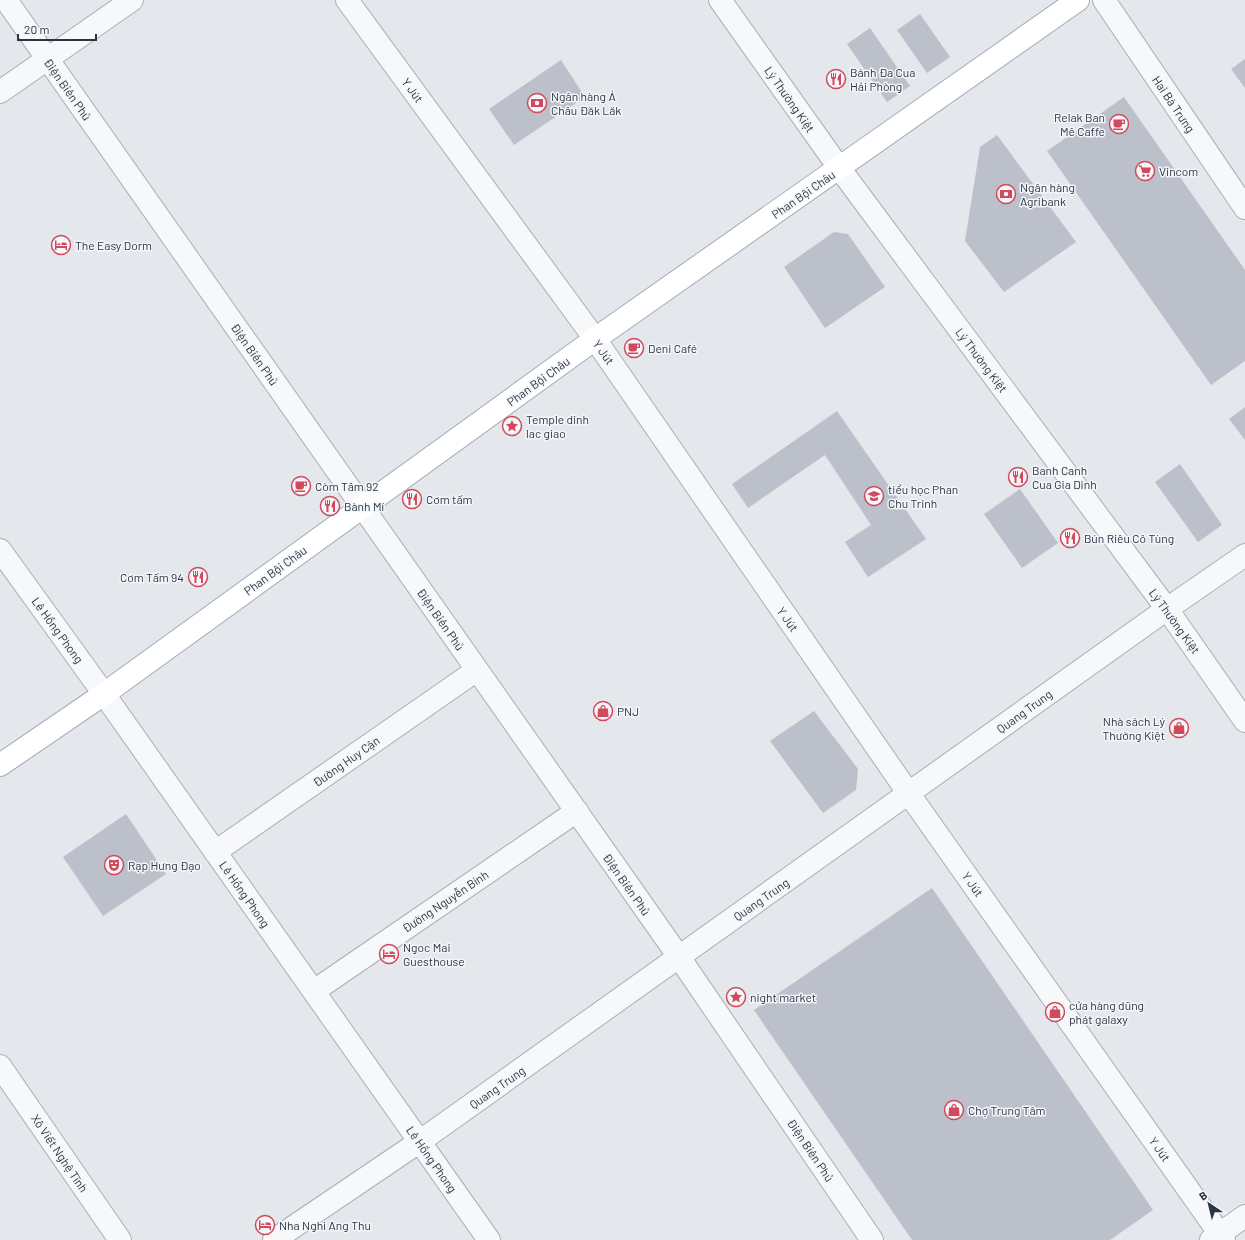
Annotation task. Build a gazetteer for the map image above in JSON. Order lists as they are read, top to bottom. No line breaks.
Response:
{"streets":{"main road":["Phan Bội Châu"],"street":["Điện Biên Phủ","Y Jút","Lý Thường Kiệt","Hai Bà Trưng","Lê Hồng Phong","Quang Trung","Đường Huy Cận","Đường Nguyễn Bính","Xô Viết Nghệ Tĩnh"]},"crossings":[["Điện Biên Phủ","Phan Bội Châu"],["Điện Biên Phủ","Quang Trung"],["Điện Biên Phủ","Đường Huy Cận"],["Điện Biên Phủ","Đường Nguyễn Bính"],["Y Jút","Phan Bội Châu"],["Y Jút","Quang Trung"],["Lý Thường Kiệt","Phan Bội Châu"],["Lý Thường Kiệt","Quang Trung"],["Phan Bội Châu","Lê Hồng Phong"],["Lê Hồng Phong","Quang Trung"],["Lê Hồng Phong","Đường Huy Cận"],["Lê Hồng Phong","Đường Nguyễn Bính"]],"places":{"restaurant":["Bánh Đa Cua Hải Phòng","Banh Canh Cua Gia Dinh","Cơm tấm","Bành Mí","Bún Riêu Cô Tùng","Cơm Tấm 94"],"bank":["Ngân hàng Á Châu Đăk Lăk","Ngân hàng Agribank"],"cafe":["Relak Ban Mê Caffe","Deni Café","Còm Tâm 92"],"supermarket":["Vincom"],"hotel":["The Easy Dorm","Ngoc Mai Guesthouse","Nha Nghi Ang Thu"],"place":["Temple dinh lac giao","night market"],"school or university":["tiểu học Phan Chu Trinh"],"shop":["PNJ","Nhà sách Lý Thường Kiệt","cửa hàng dũng phát galaxy","Chợ Trung Tâm"],"theatre":["Rạp Hưng Đạo"]},"scale_bar":"20 m","north":"top left"}
